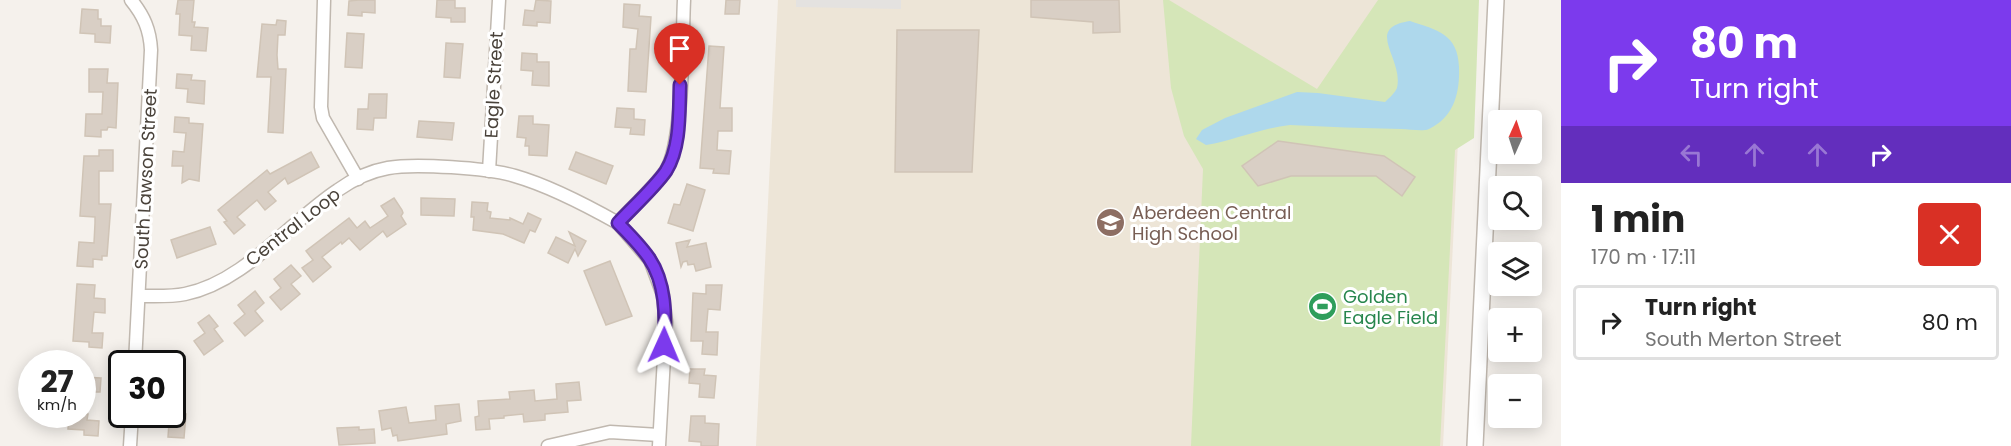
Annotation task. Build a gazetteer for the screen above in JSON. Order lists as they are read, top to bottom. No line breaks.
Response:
{"streets":{"street":["Eagle Street","South Lawson Street","Central Loop"]},"crossings":[["Eagle Street","Central Loop"],["South Lawson Street","Central Loop"]],"places":{"school or university":["Aberdeen Central High School"],"sports":["Golden Eagle Field"]},"north":"top","page":{"turn":["80 m","Turn right"],"map_buttons":["+","−"],"heading":["1 min","170 m · 17:11"],"list":[{"name":"Turn right","note":"South Merton Street","value":"80 m"}],"speed":"27 km/h","limit":"30"}}
